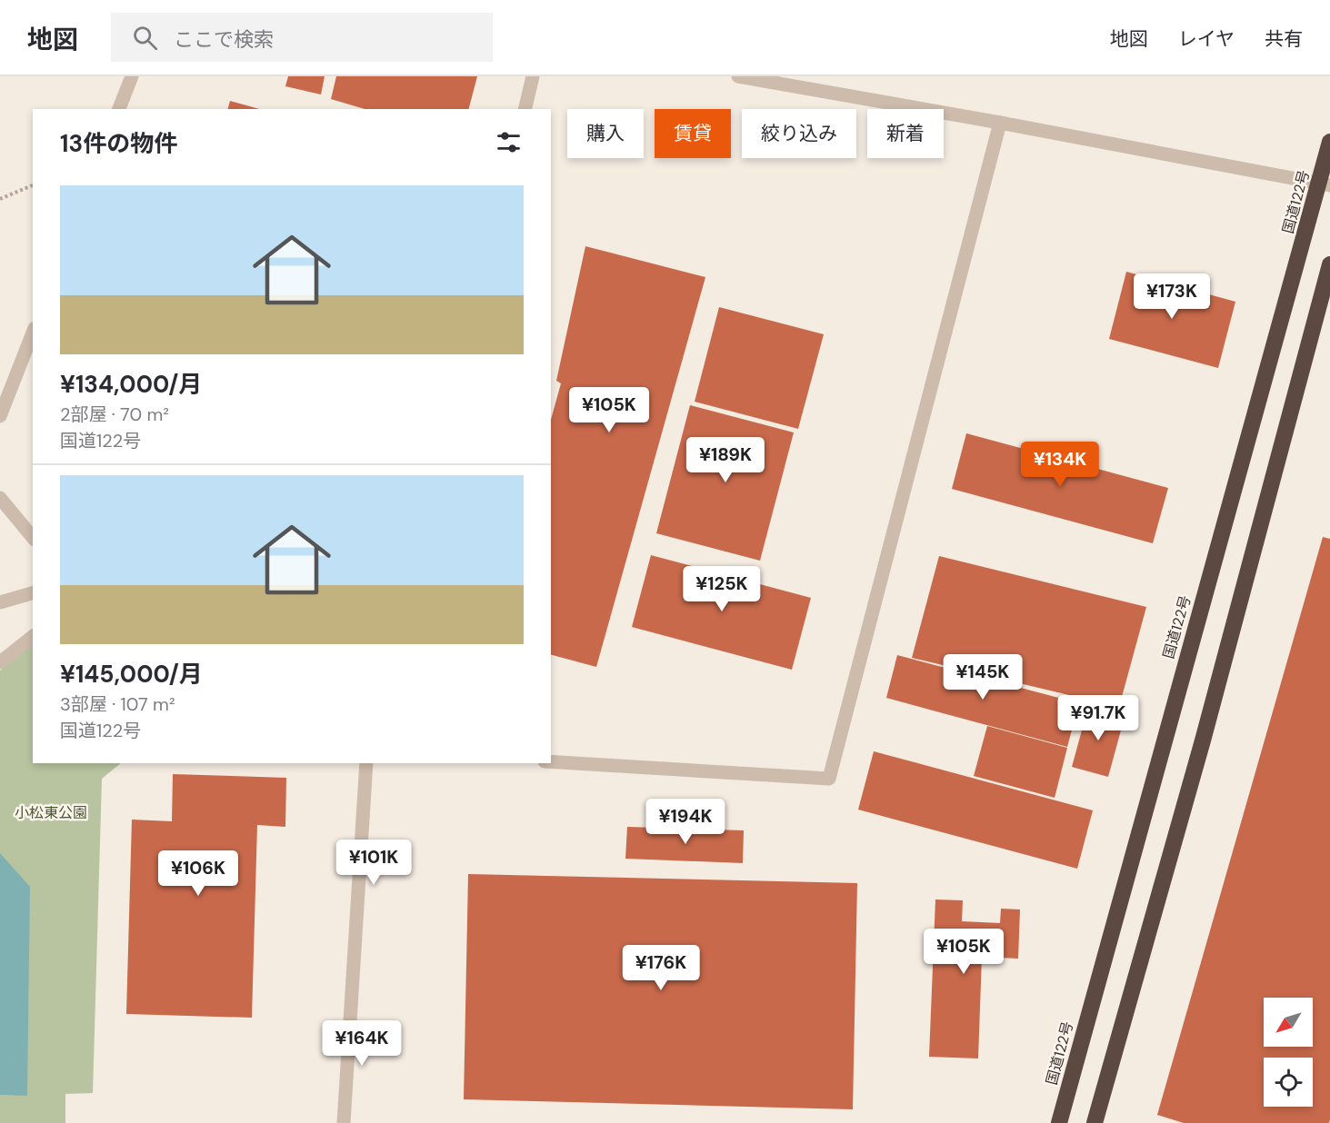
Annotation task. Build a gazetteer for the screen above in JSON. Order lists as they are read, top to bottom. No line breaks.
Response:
{"streets":{"highway":["国道122号"]},"parks":["小松東公園"],"north":"bottom left","page":{"header":"地図","search":"ここで検索","nav":["地図","レイヤ","共有"],"chip":["購入","賃貸","絞り込み","新着"],"heading":"13件の物件","list":[{"name":"¥134,000/月","note":"2部屋 · 70 m² · 国道122号"},{"name":"¥145,000/月","note":"3部屋 · 107 m² · 国道122号"}],"price":["¥173K","¥105K","¥189K","¥134K","¥125K","¥145K","¥91.7K","¥194K","¥101K","¥106K","¥105K","¥176K","¥164K"]}}
